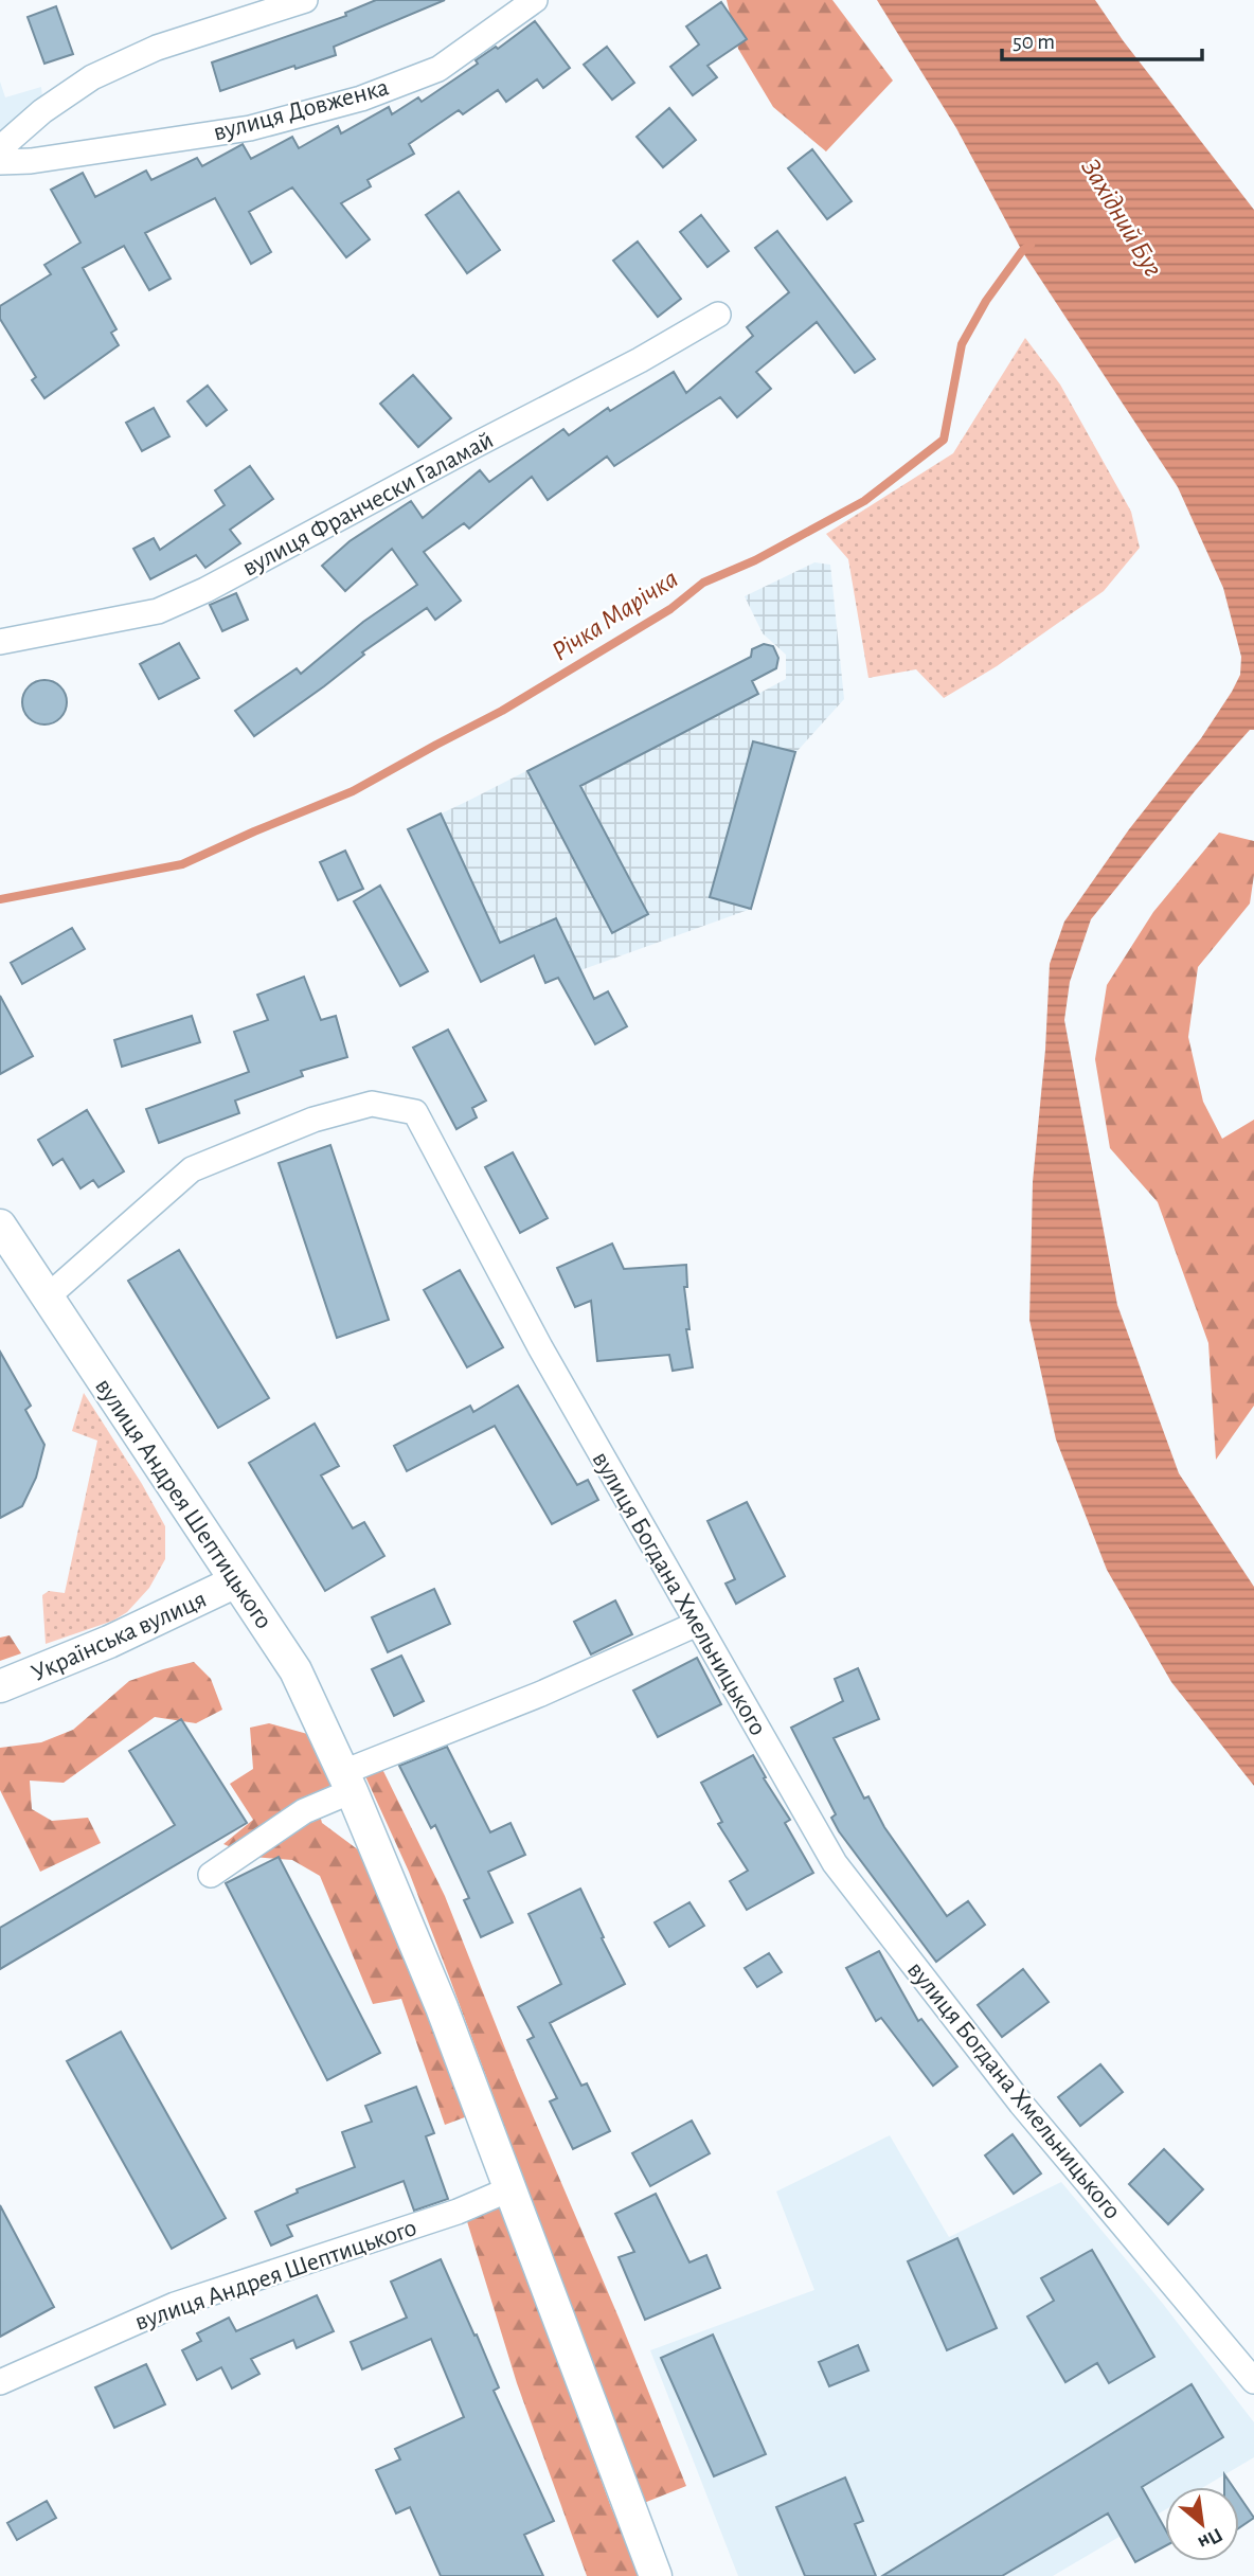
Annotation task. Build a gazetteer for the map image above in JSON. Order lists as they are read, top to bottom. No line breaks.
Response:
{"streets":{"street":["вулиця Довженка","вулиця Франчески Галамай","вулиця Андрея Шептицького","вулиця Богдана Хмельницького","Українська вулиця"]},"crossings":[["вулиця Андрея Шептицького","вулиця Богдана Хмельницького"],["вулиця Андрея Шептицького","Українська вулиця"]],"water":["Західний Буг","Річка Марічка"],"scale_bar":"50 m","north":"bottom right"}
